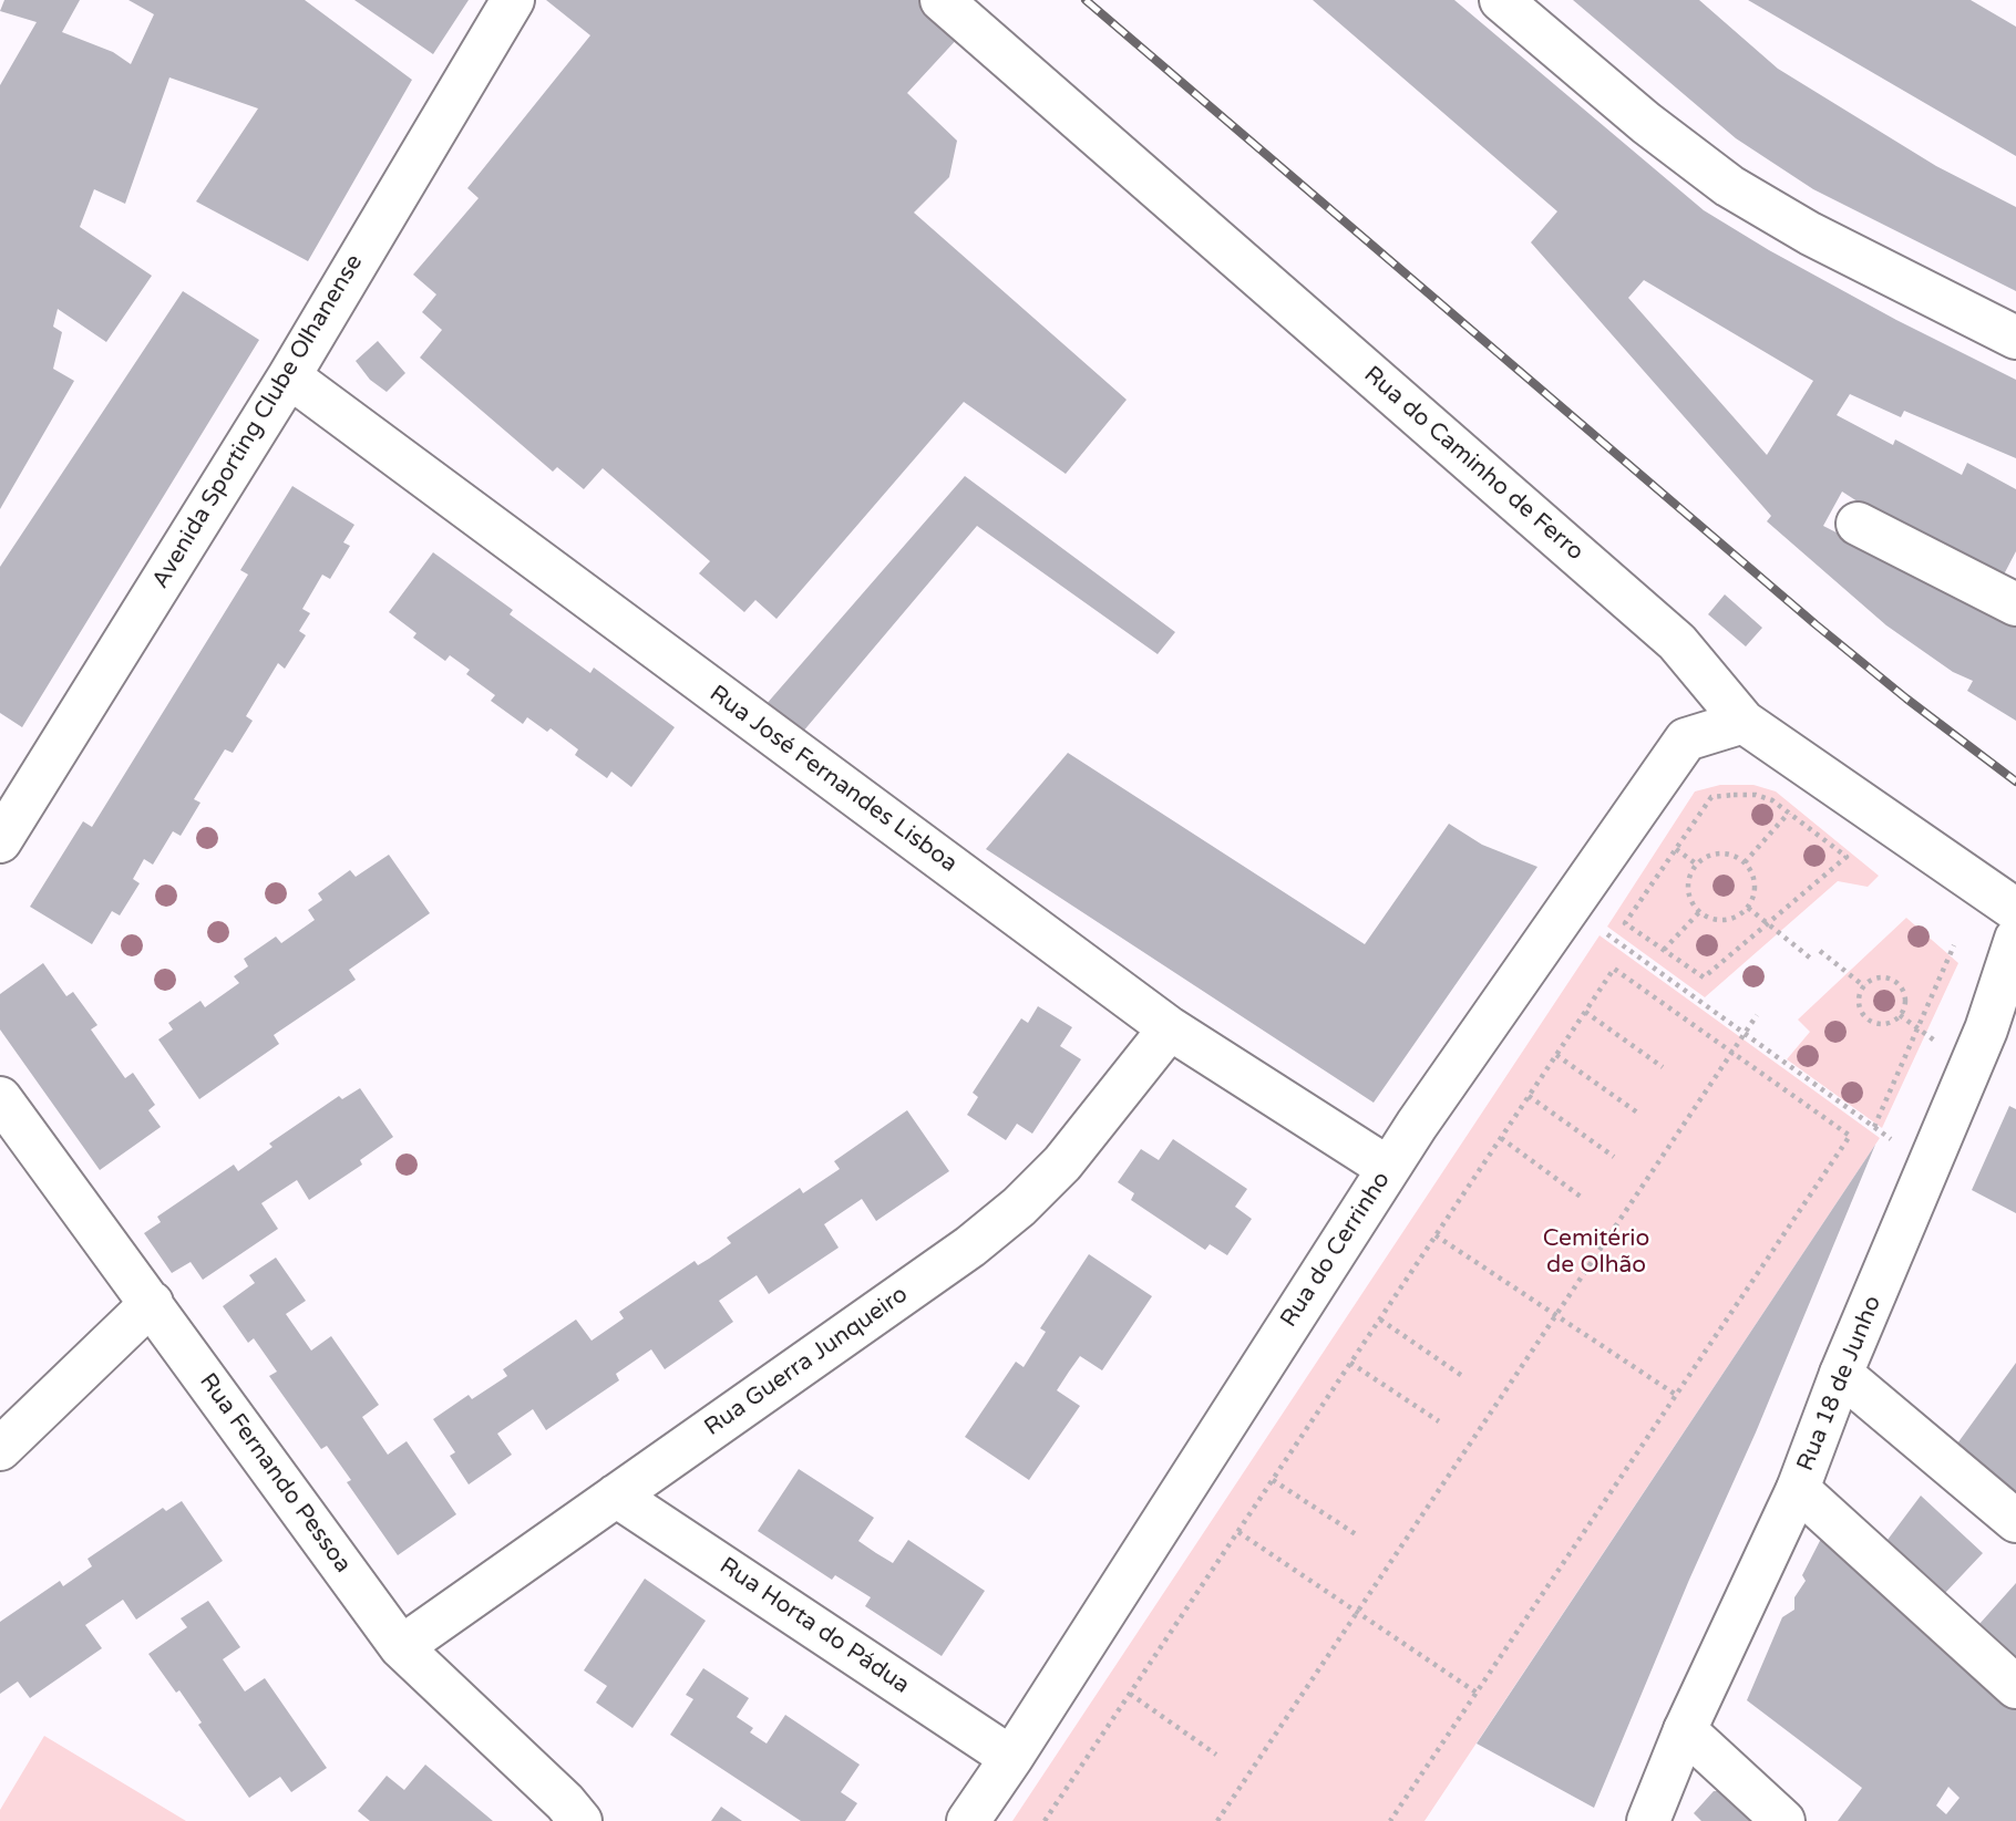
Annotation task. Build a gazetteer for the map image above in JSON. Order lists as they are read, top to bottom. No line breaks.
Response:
{"streets":{"street":["Avenida Sporting Clube Olhanense","Rua do Caminho de Ferro","Rua José Fernandes Lisboa","Rua do Cerrinho","Rua Guerra Junqueiro","Rua 18 de Junho","Rua Fernando Pessoa","Rua Horta do Pádua"]},"crossings":[["Avenida Sporting Clube Olhanense","Rua José Fernandes Lisboa"],["Rua do Caminho de Ferro","Rua do Cerrinho"],["Rua José Fernandes Lisboa","Rua do Cerrinho"],["Rua José Fernandes Lisboa","Rua Guerra Junqueiro"],["Rua do Cerrinho","Rua Horta do Pádua"],["Rua Guerra Junqueiro","Rua Fernando Pessoa"],["Rua Guerra Junqueiro","Rua Horta do Pádua"]],"parks":["Cemitério de Olhão"]}
